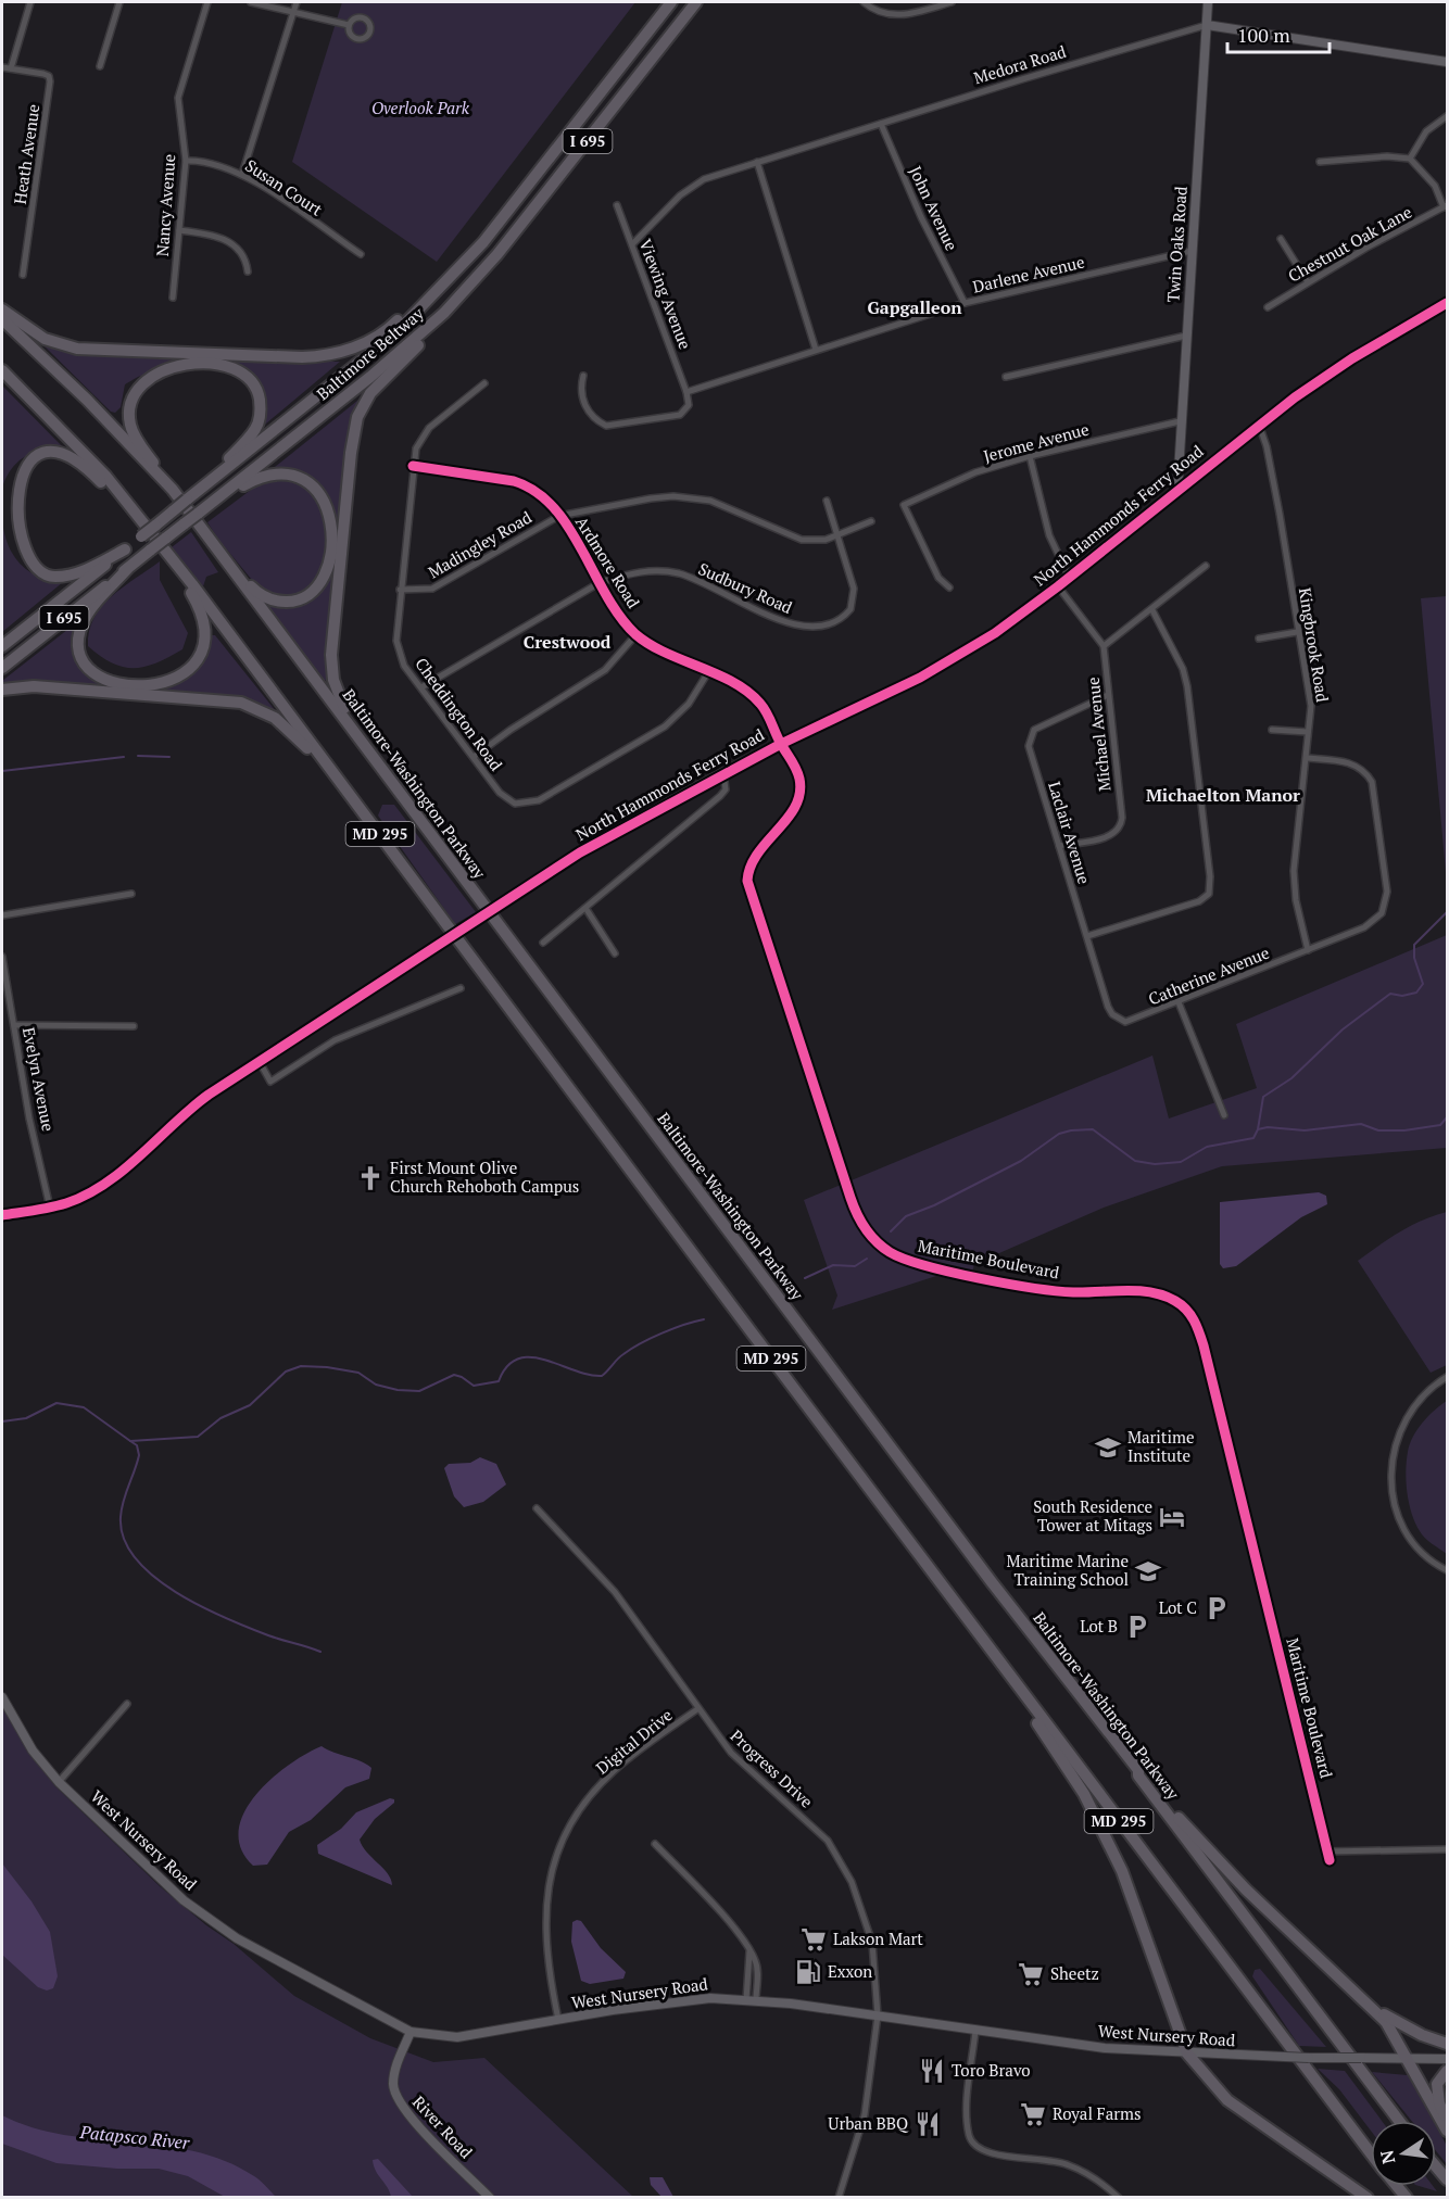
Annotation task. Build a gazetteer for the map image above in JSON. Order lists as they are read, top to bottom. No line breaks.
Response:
{"streets":{"highway":["I 695","Baltimore Beltway","Baltimore-Washington Parkway","MD 295"],"street":["Medora Road","Heath Avenue","Susan Court","Nancy Avenue","John Avenue","Twin Oaks Road","Chestnut Oak Lane","Darlene Avenue","Viewing Avenue","Jerome Avenue","North Hammonds Ferry Road","Madingley Road","Ardmore Road","Sudbury Road","Kingbrook Road","Cheddington Road","Michael Avenue","Laclair Avenue","Catherine Avenue","Evelyn Avenue","Maritime Boulevard","Digital Drive","Progress Drive","West Nursery Road","River Road"]},"crossings":[["Medora Road","John Avenue"],["Medora Road","Twin Oaks Road"],["Medora Road","Viewing Avenue"],["Susan Court","Nancy Avenue"],["John Avenue","Darlene Avenue"],["Twin Oaks Road","Darlene Avenue"],["Twin Oaks Road","Jerome Avenue"],["Twin Oaks Road","North Hammonds Ferry Road"],["Darlene Avenue","Viewing Avenue"],["North Hammonds Ferry Road","Ardmore Road"],["North Hammonds Ferry Road","Kingbrook Road"],["North Hammonds Ferry Road","Evelyn Avenue"],["North Hammonds Ferry Road","Maritime Boulevard"],["Madingley Road","Ardmore Road"],["Madingley Road","Sudbury Road"],["Madingley Road","Cheddington Road"],["Ardmore Road","Sudbury Road"],["Ardmore Road","Cheddington Road"],["Ardmore Road","Maritime Boulevard"],["Sudbury Road","Cheddington Road"],["Kingbrook Road","Catherine Avenue"],["Michael Avenue","Laclair Avenue"],["Laclair Avenue","Catherine Avenue"],["Digital Drive","Progress Drive"],["Digital Drive","West Nursery Road"],["Progress Drive","West Nursery Road"],["West Nursery Road","River Road"]],"districts":["Gapgalleon","Crestwood","Michaelton Manor"],"water":["Patapsco River"],"parks":["Overlook Park"],"places":{"church":["First Mount Olive Church Rehoboth Campus"],"school or university":["Maritime Institute","Maritime Marine Training School"],"hotel":["South Residence Tower at Mitags"],"parking":["Lot C","Lot B"],"supermarket":["Lakson Mart","Sheetz","Royal Farms"],"fuel station":["Exxon"],"restaurant":["Toro Bravo","Urban BBQ"]},"scale_bar":"100 m","north":"left"}
